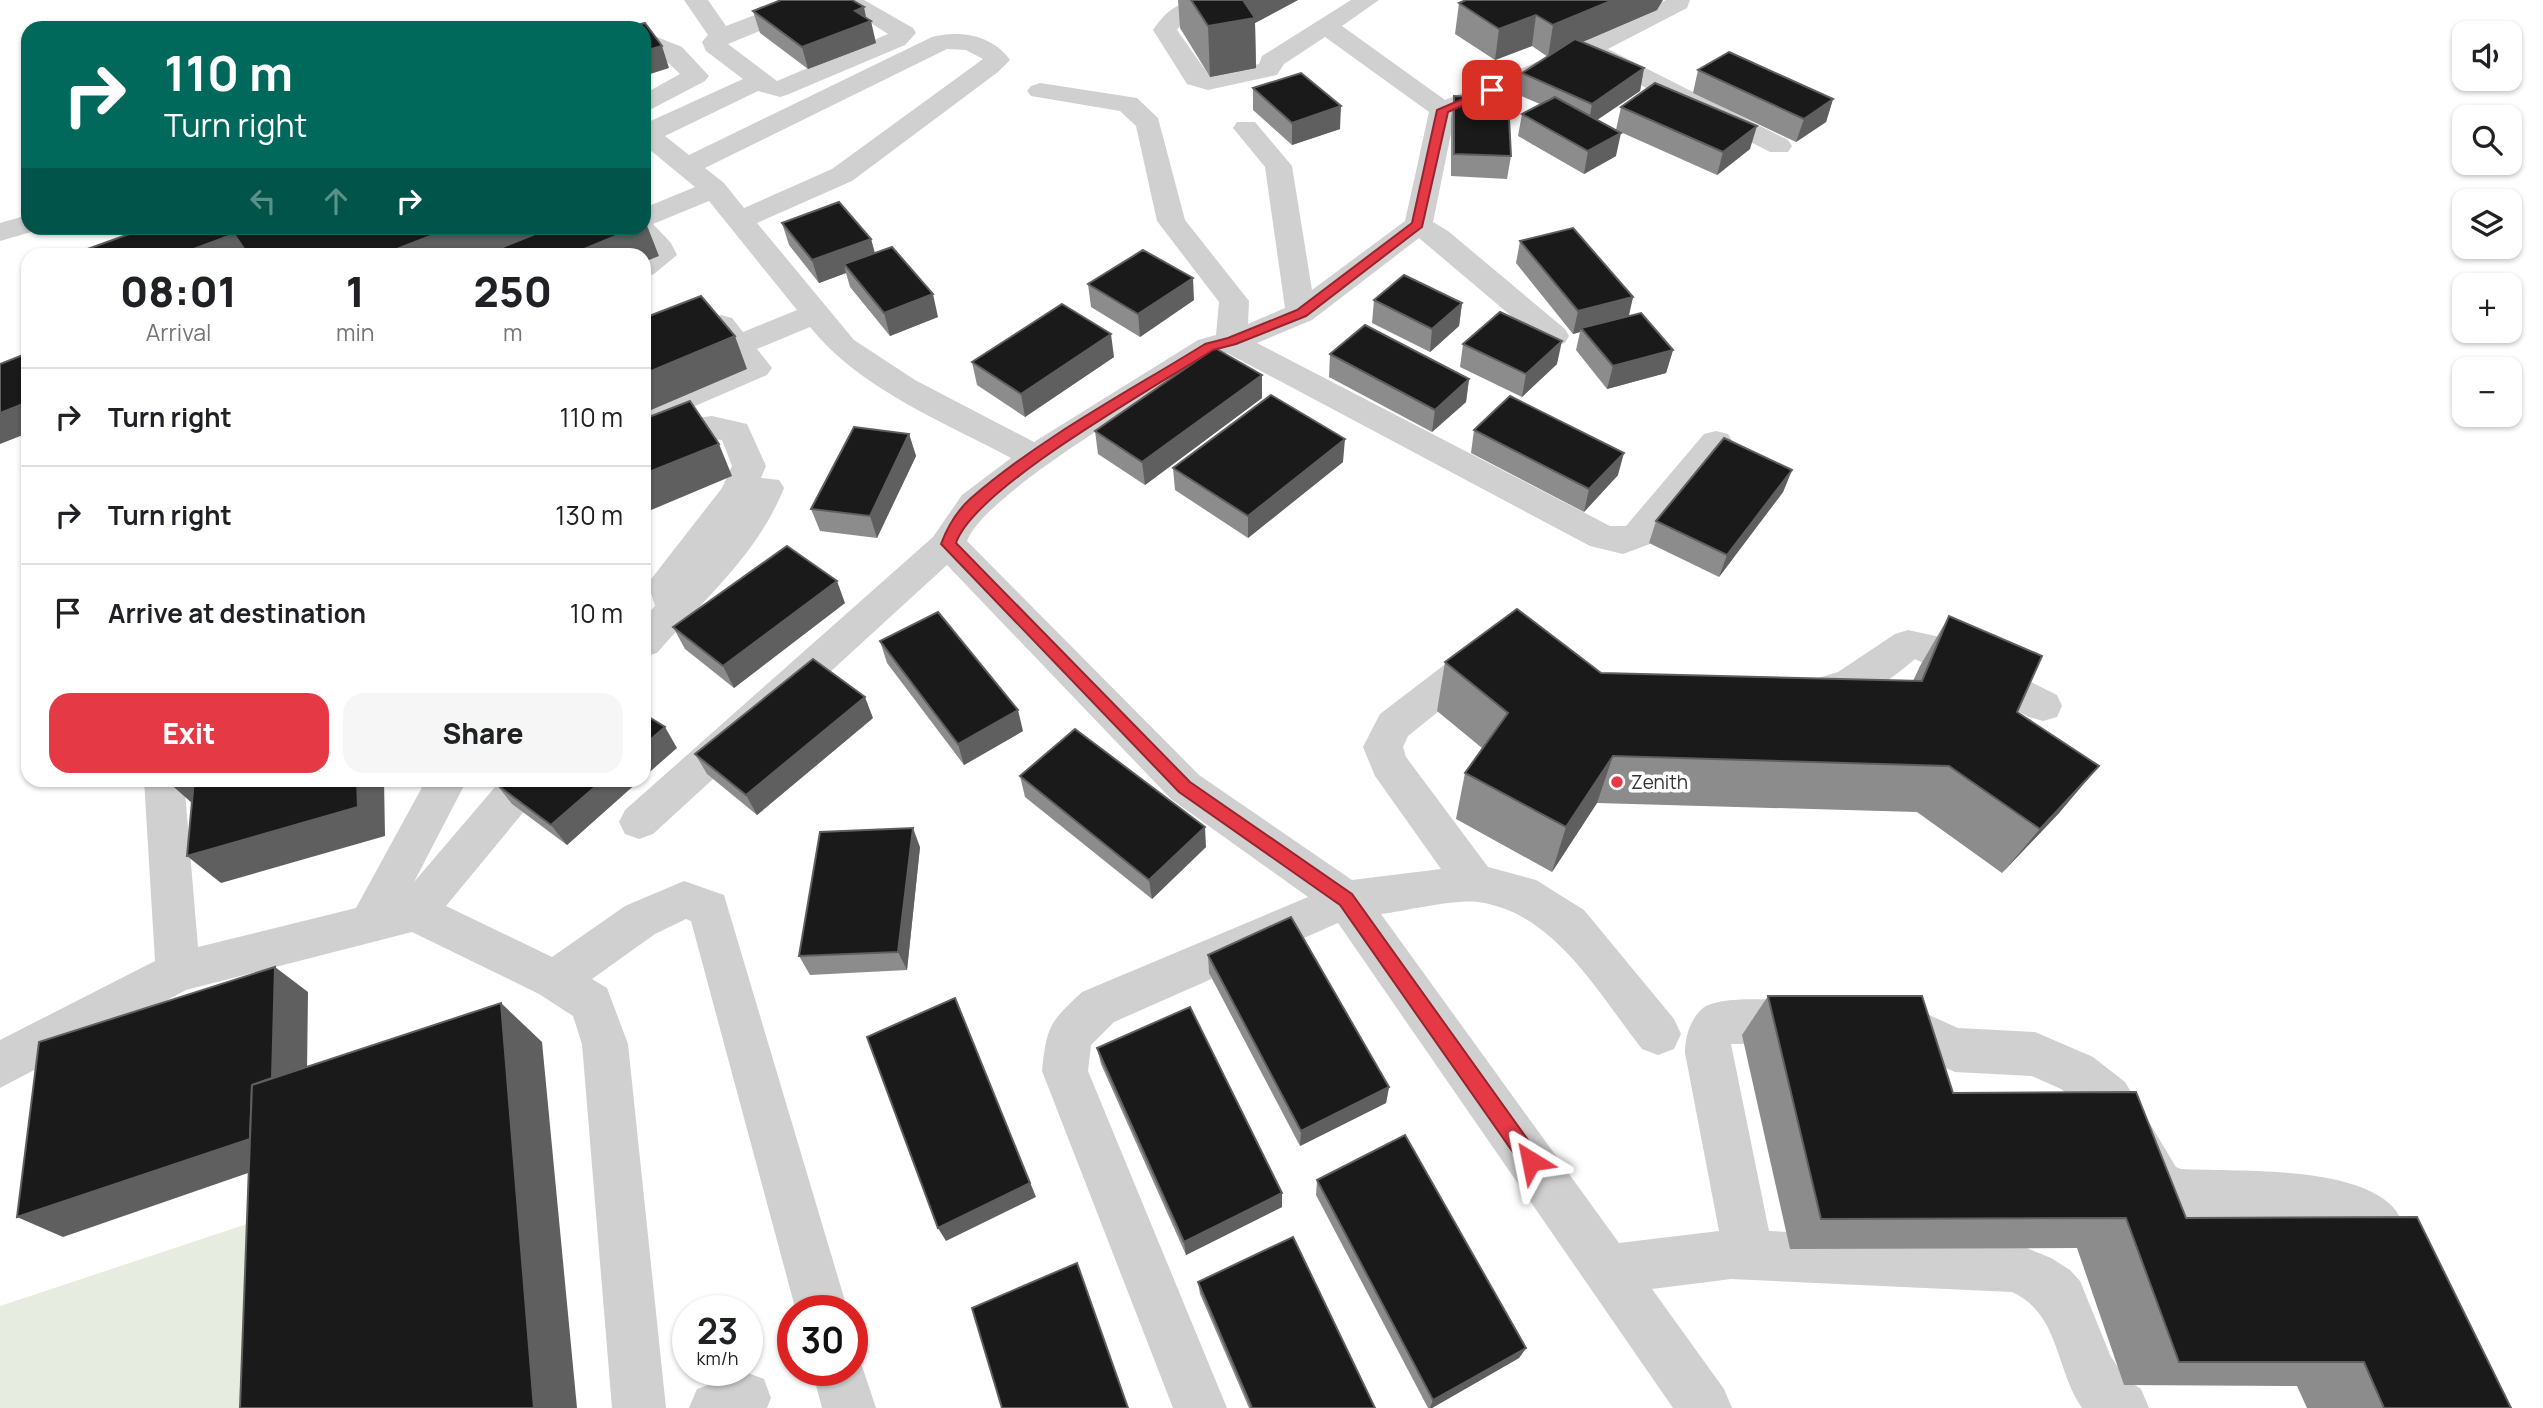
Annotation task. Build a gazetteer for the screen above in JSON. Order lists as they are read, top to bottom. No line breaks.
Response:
{"places":["Zenith"],"page":{"map_buttons":["+","−"],"turn":["110 m","Turn right"],"eta":["08:01","Arrival","1","min","250","m"],"list":[{"name":"Turn right","value":"110 m"},{"name":"Turn right","value":"130 m"},{"name":"Arrive at destination","value":"10 m"}],"buttons":["Exit","Share"],"speed":"23 km/h","limit":"30"}}
